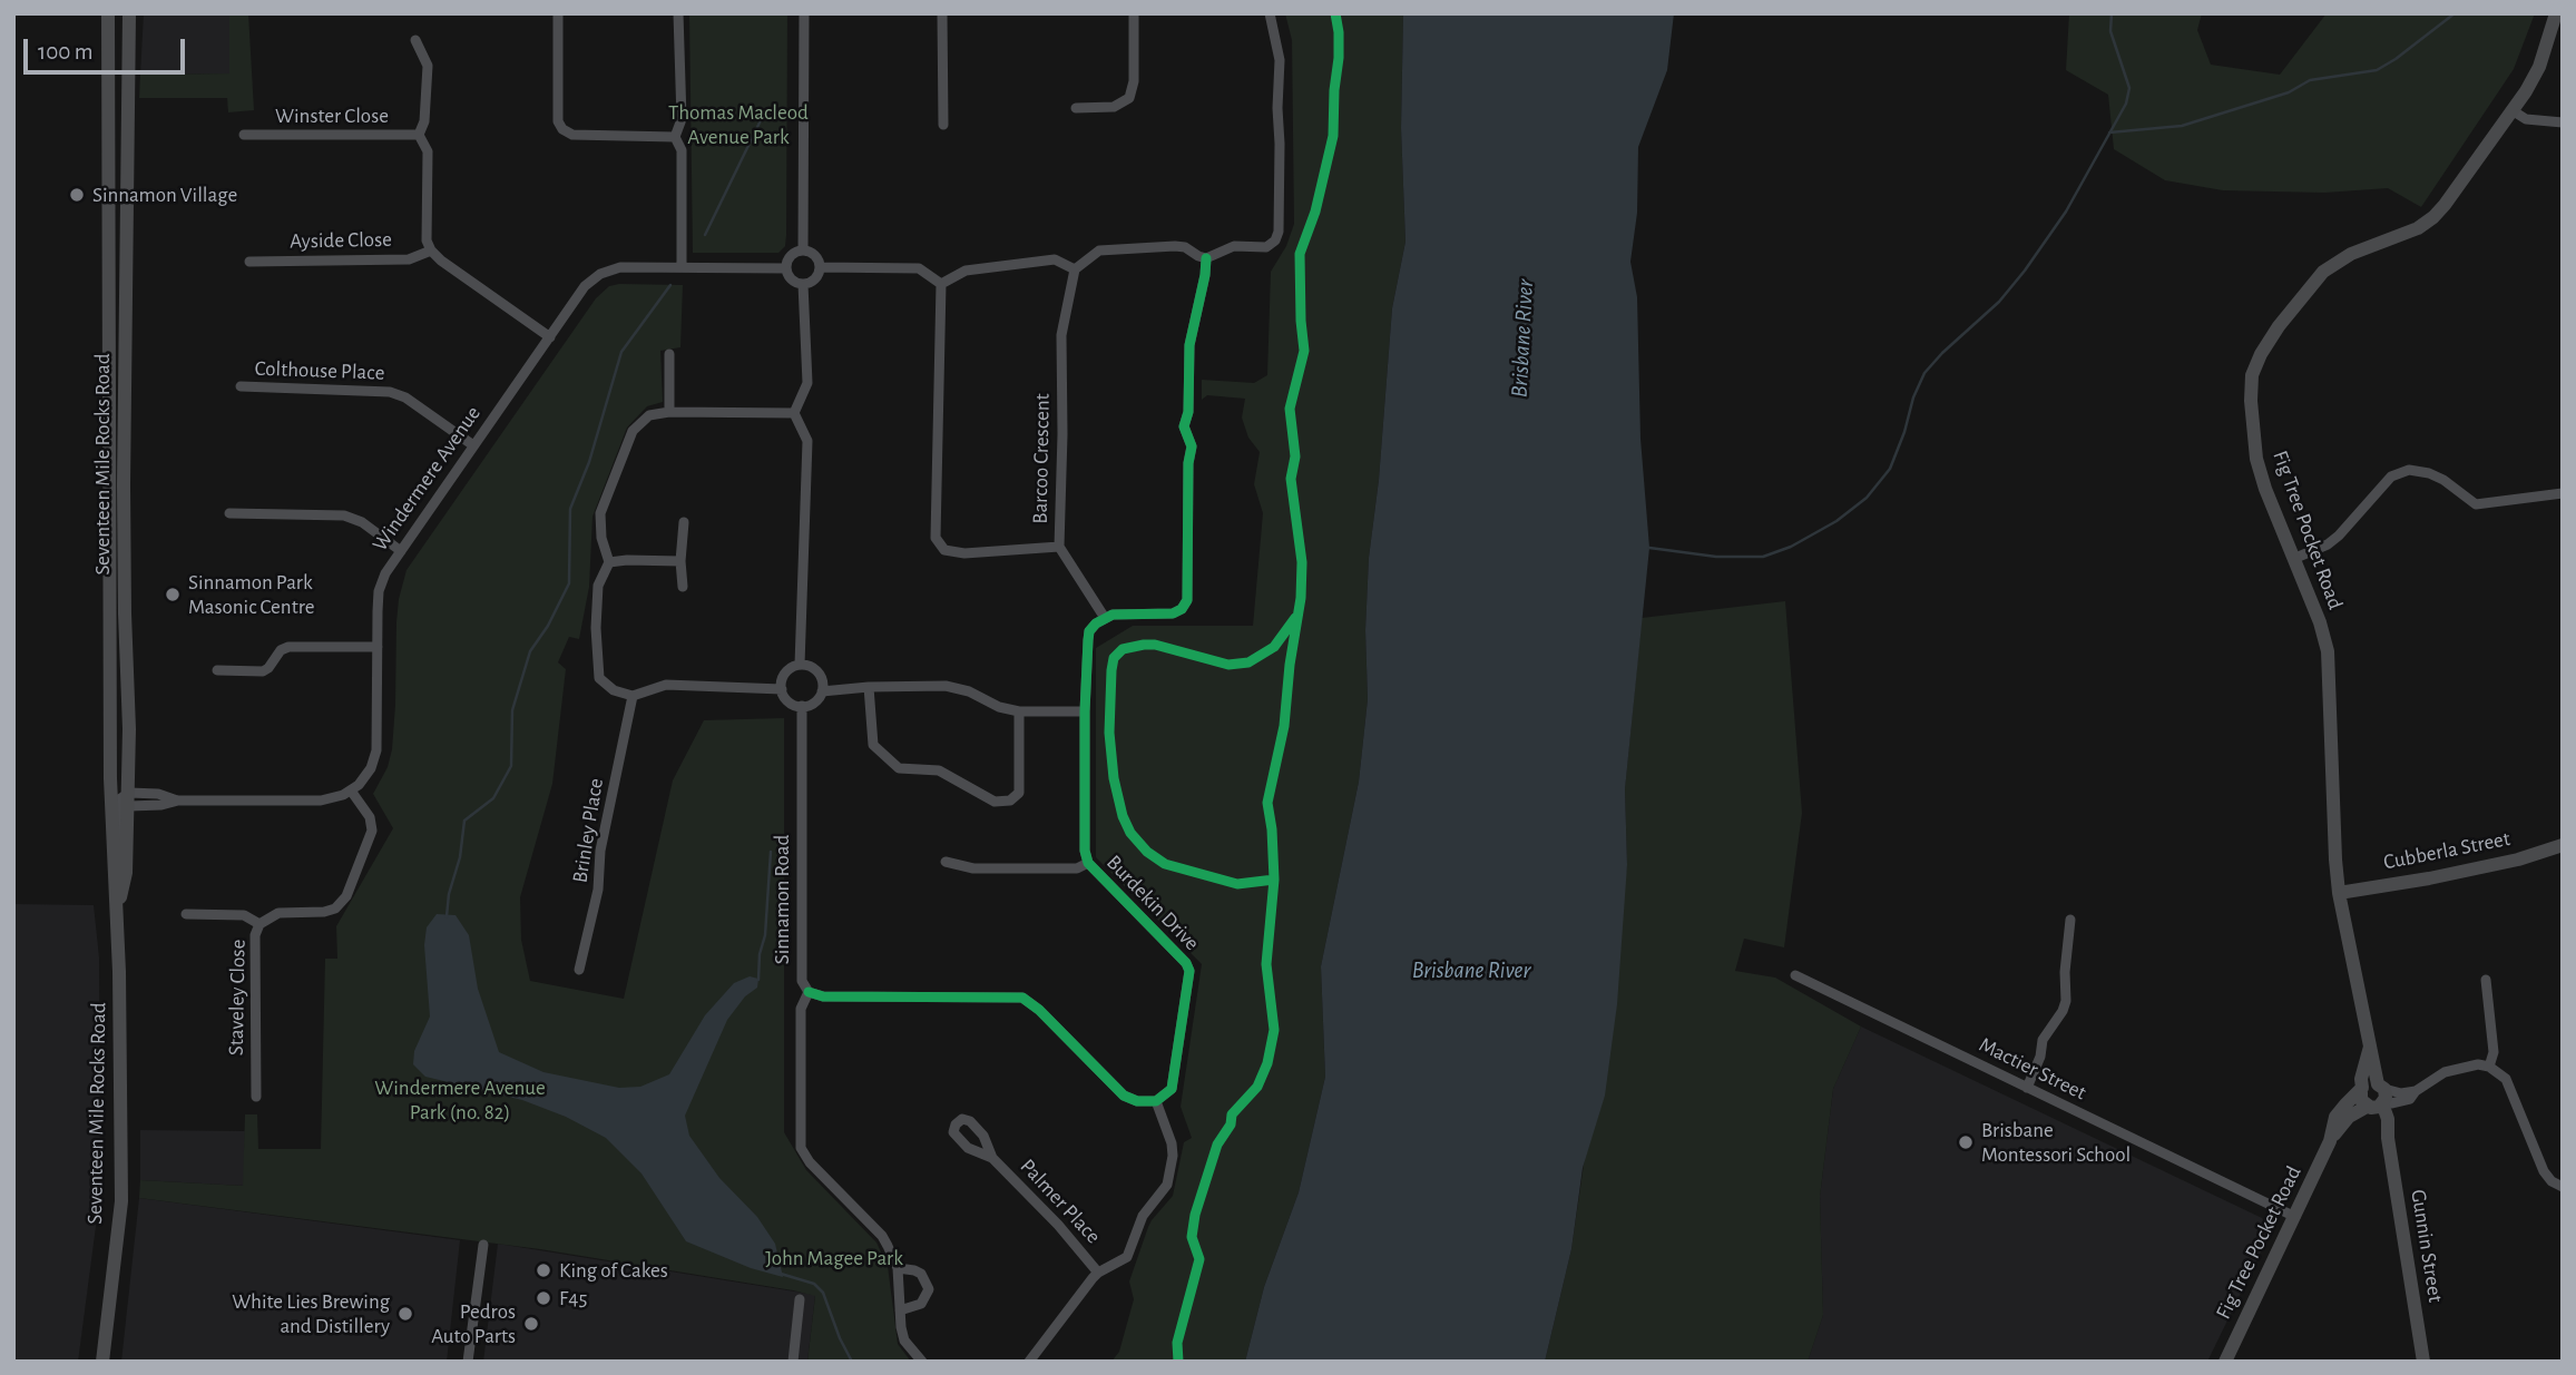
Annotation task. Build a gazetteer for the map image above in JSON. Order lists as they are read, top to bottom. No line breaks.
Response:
{"streets":{"main road":["Seventeen Mile Rocks Road","Fig Tree Pocket Road","Cubberla Street","Gunnin Street"],"street":["Winster Close","Ayside Close","Colthouse Place","Barcoo Crescent","Windermere Avenue","Brinley Place","Sinnamon Road","Burdekin Drive","Staveley Close","Mactier Street","Palmer Place"]},"crossings":[["Colthouse Place","Windermere Avenue"],["Windermere Avenue","Staveley Close"],["Fig Tree Pocket Road","Cubberla Street"],["Fig Tree Pocket Road","Mactier Street"],["Fig Tree Pocket Road","Gunnin Street"]],"water":["Brisbane River"],"parks":["Thomas Macleod Avenue Park","Windermere Avenue Park (no. 82)","John Magee Park"],"places":["Sinnamon Village","Sinnamon Park Masonic Centre","Brisbane Montessori School","King of Cakes","F45","White Lies Brewing and Distillery","Pedros Auto Parts"],"scale_bar":"100 m"}
